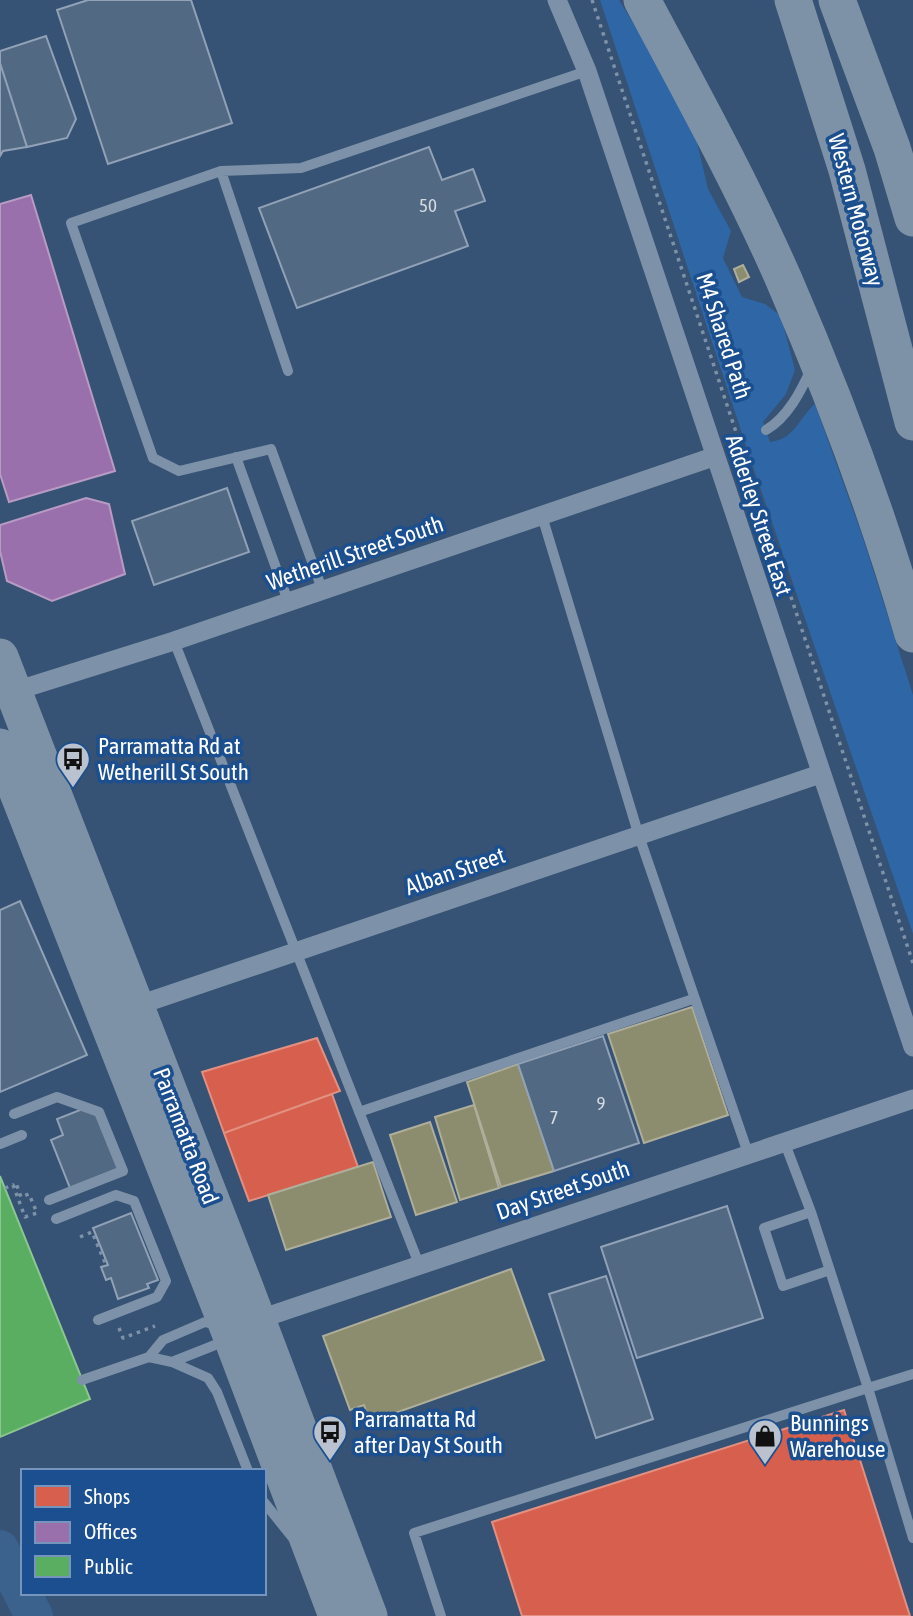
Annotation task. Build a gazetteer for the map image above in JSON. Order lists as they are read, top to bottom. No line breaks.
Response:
{"streets":{"highway":["Western Motorway","Parramatta Road"],"street":["Adderley Street East","Wetherill Street South","Alban Street","Day Street South"],"path":["M4 Shared Path"]},"crossings":[["Adderley Street East","Wetherill Street South"],["Adderley Street East","Alban Street"],["Wetherill Street South","Parramatta Road"],["Alban Street","Parramatta Road"],["Parramatta Road","Day Street South"]],"places":{"bus stop":["Parramatta Rd at Wetherill St South","Parramatta Rd after Day St South"],"shop":["Bunnings Warehouse"]},"house_numbers":["50","9","7"],"legend":["Shops","Offices","Public"]}
